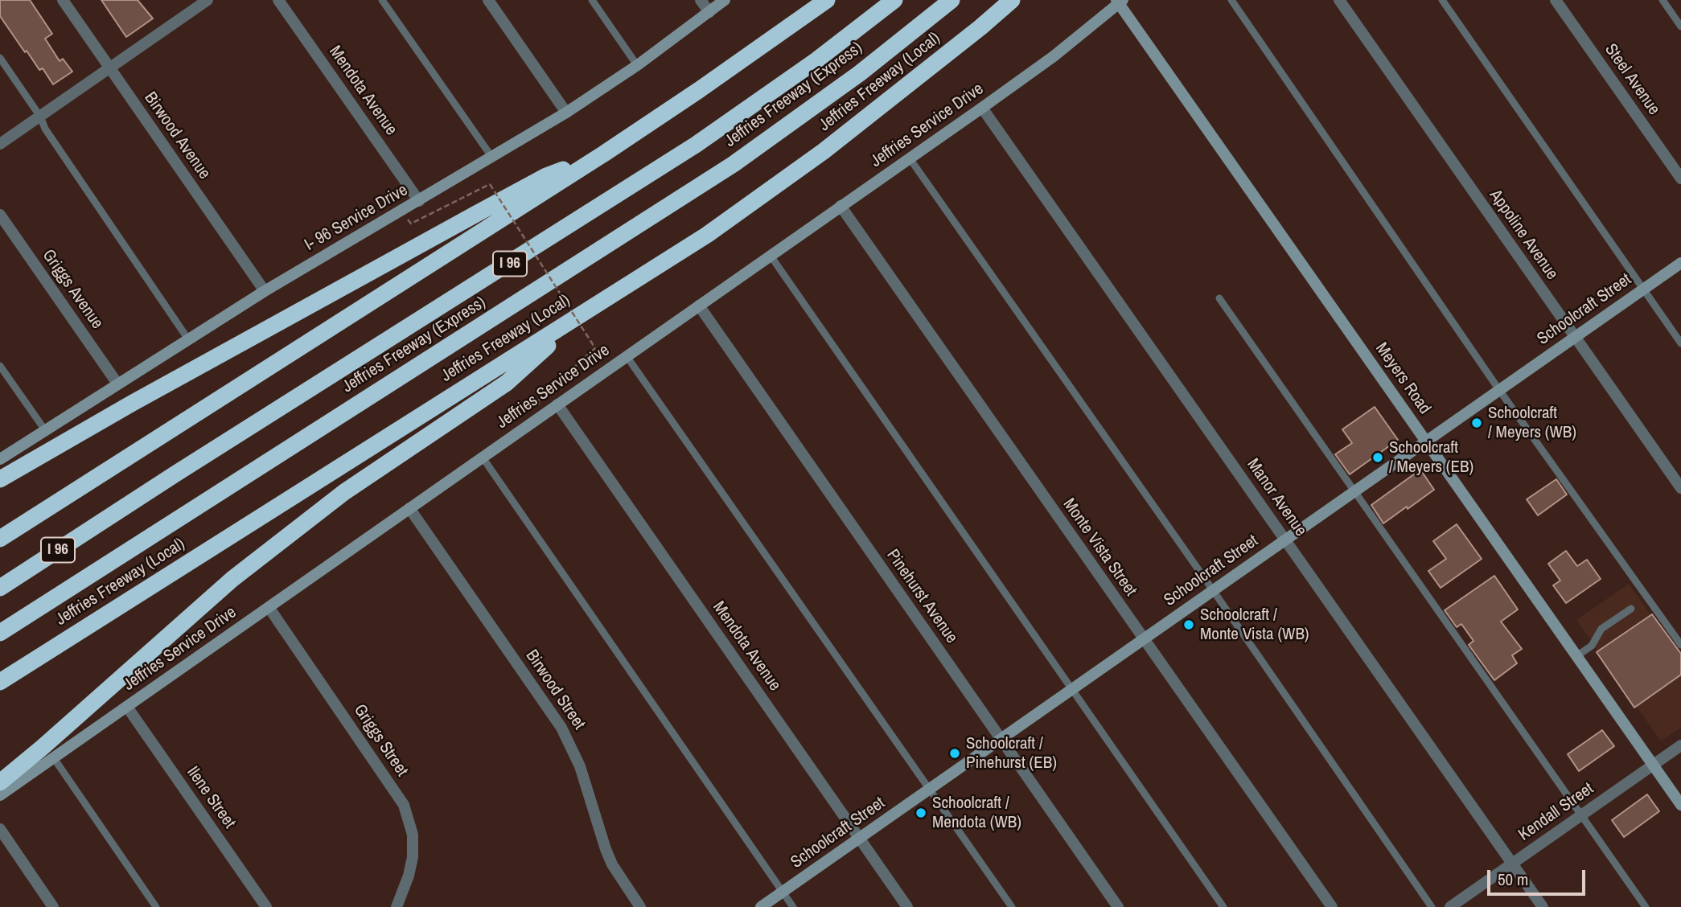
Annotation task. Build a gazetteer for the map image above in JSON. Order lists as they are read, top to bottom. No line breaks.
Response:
{"streets":{"highway":["Jeffries Freeway (Local)","Jeffries Freeway (Express)","I 96"],"street":["Steel Avenue","Mendota Avenue","Jeffries Service Drive","Birwood Avenue","I- 96 Service Drive","Appoline Avenue","Griggs Avenue","Schoolcraft Street","Meyers Road","Manor Avenue","Monte Vista Street","Pinehurst Avenue","Birwood Street","Griggs Street","Ilene Street","Kendall Street"]},"crossings":[["Mendota Avenue","Jeffries Service Drive"],["Mendota Avenue","I- 96 Service Drive"],["Mendota Avenue","Schoolcraft Street"],["Jeffries Service Drive","Meyers Road"],["Jeffries Service Drive","Manor Avenue"],["Jeffries Service Drive","Monte Vista Street"],["Jeffries Service Drive","Pinehurst Avenue"],["Jeffries Service Drive","Birwood Street"],["Jeffries Service Drive","Griggs Street"],["Jeffries Service Drive","Ilene Street"],["Birwood Avenue","I- 96 Service Drive"],["I- 96 Service Drive","Griggs Avenue"],["Appoline Avenue","Schoolcraft Street"],["Schoolcraft Street","Meyers Road"],["Schoolcraft Street","Manor Avenue"],["Schoolcraft Street","Monte Vista Street"],["Schoolcraft Street","Pinehurst Avenue"],["Meyers Road","Kendall Street"],["Manor Avenue","Kendall Street"]],"places":["Schoolcraft / Meyers (WB)","Schoolcraft / Meyers (EB)","Schoolcraft / Monte Vista (WB)","Schoolcraft / Pinehurst (EB)","Schoolcraft / Mendota (WB)"],"scale_bar":"50 m"}
